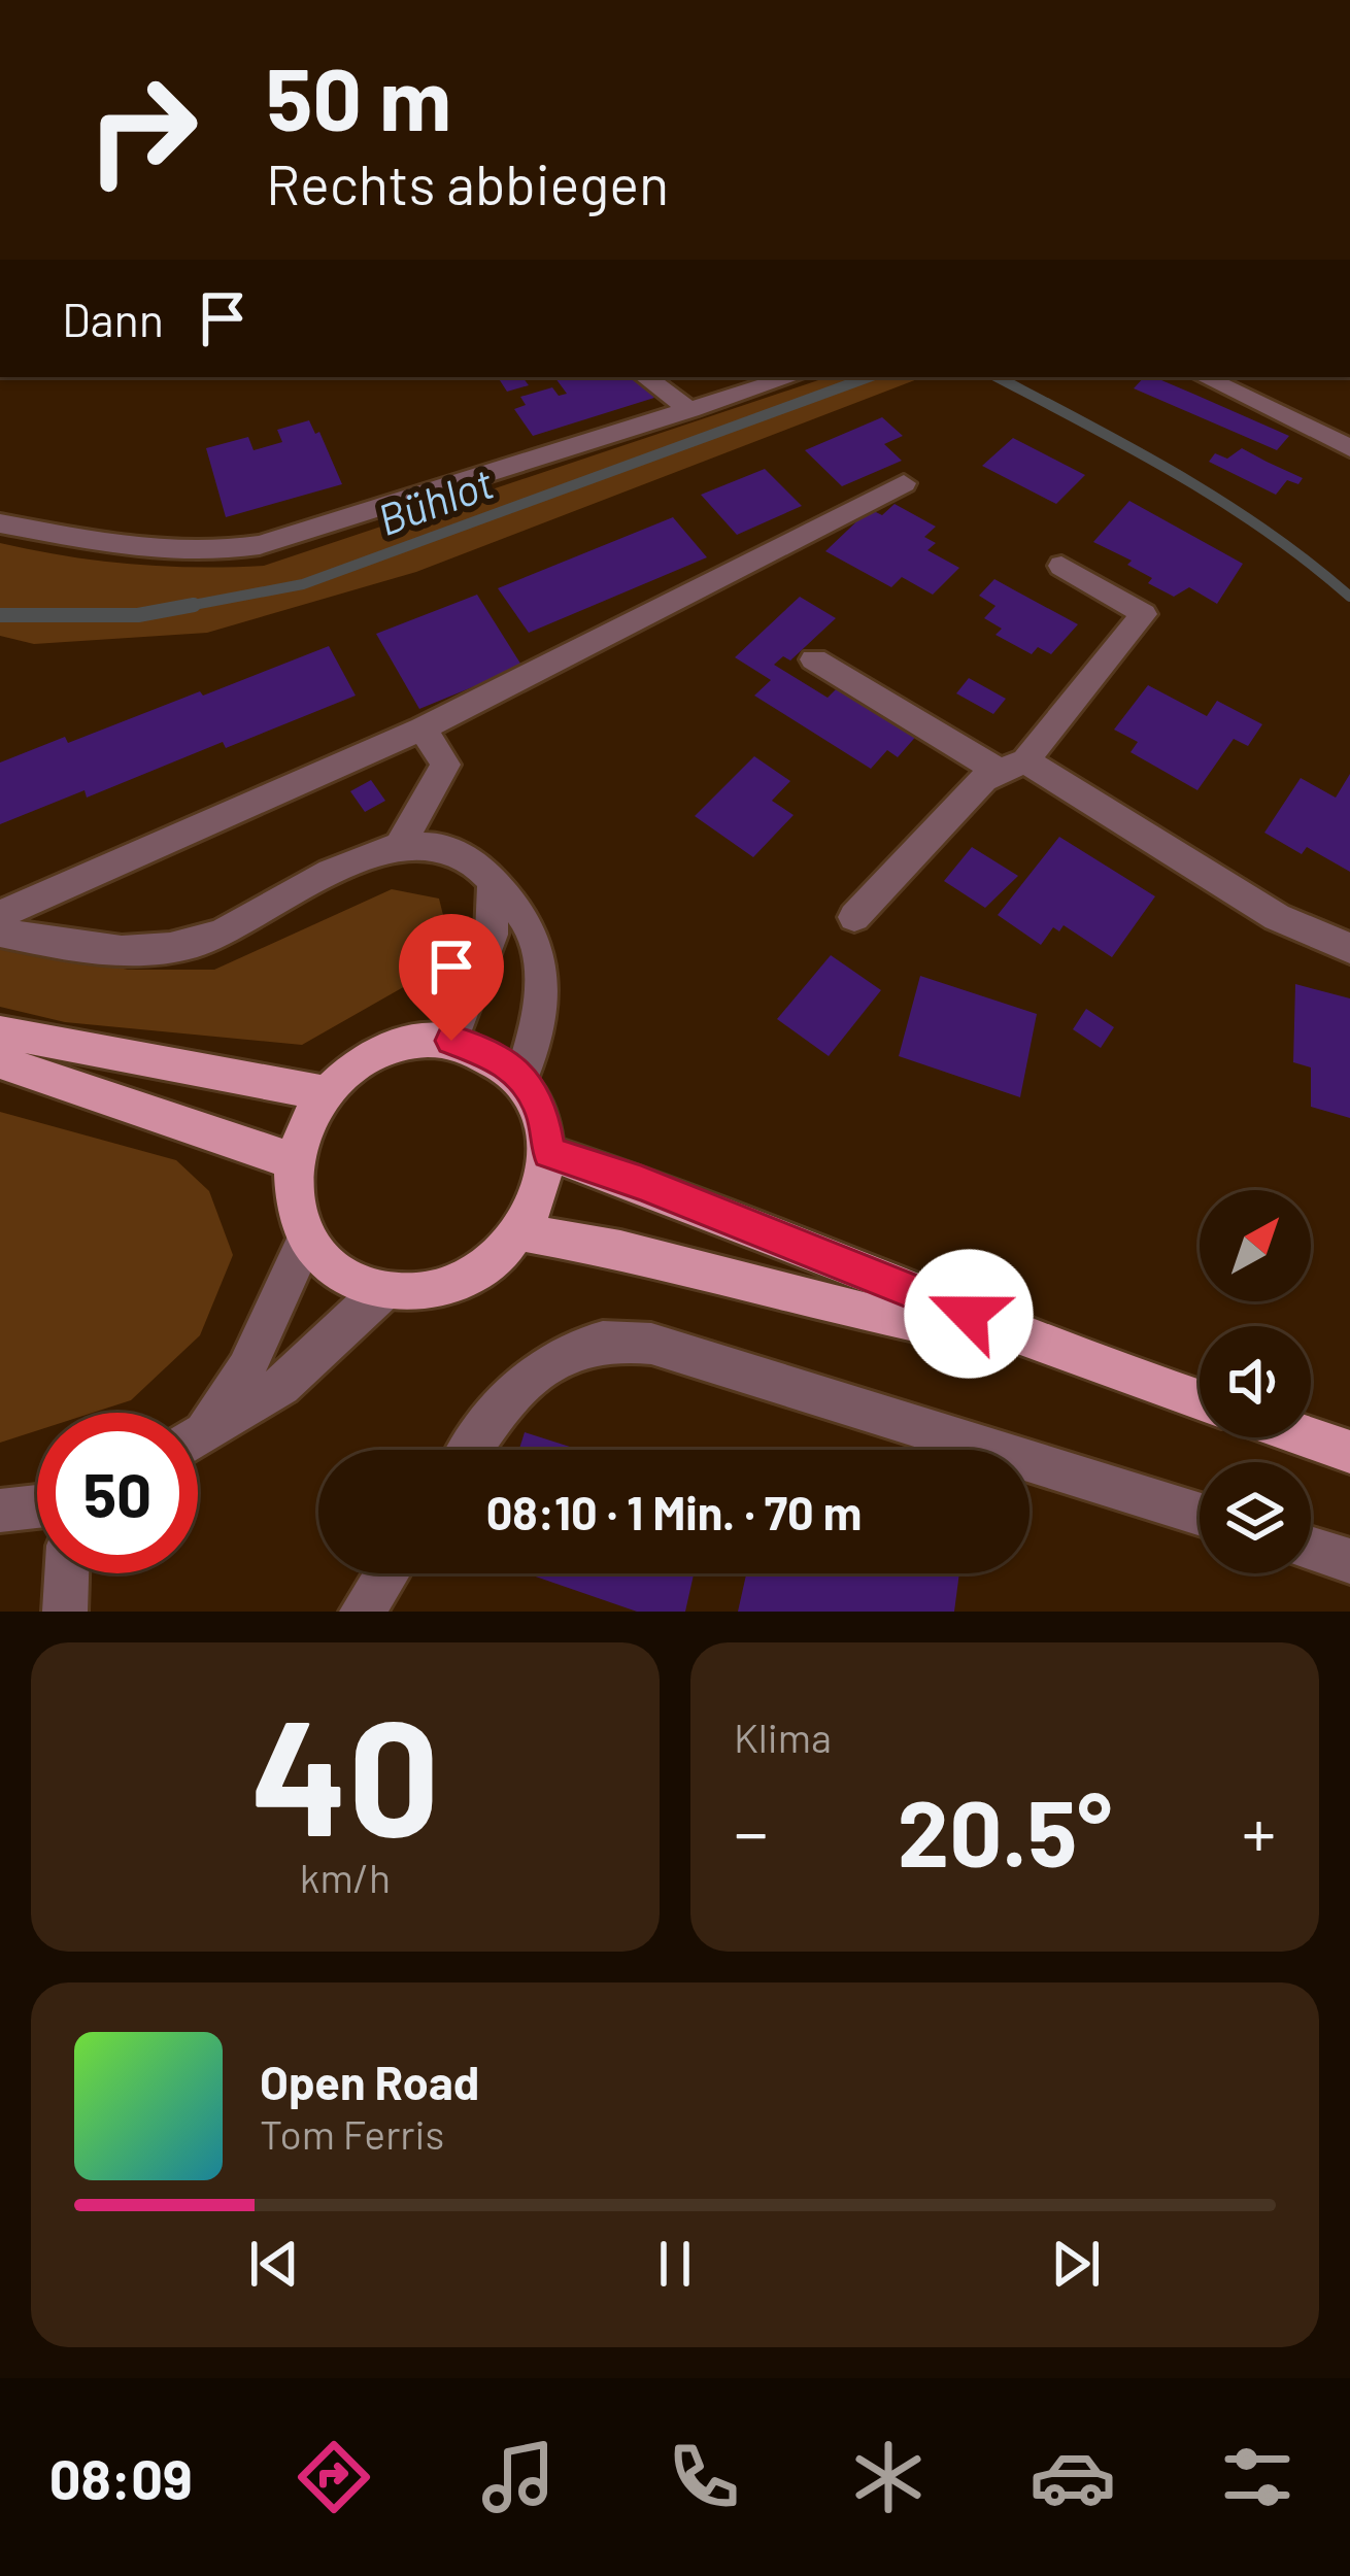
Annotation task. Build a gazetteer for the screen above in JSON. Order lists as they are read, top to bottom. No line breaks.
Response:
{"water":["Bühlot"],"north":"top right","page":{"turn":["50 m","Rechts abbiegen"],"then":"Dann","limit":"50","trip":"08:10 · 1 Min. · 70 m","tile":[["40","km/h"],"Klima"],"heat":["−","20.5°","+"],"song":["Open Road","Tom Ferris"],"tabs":"08:09"}}
